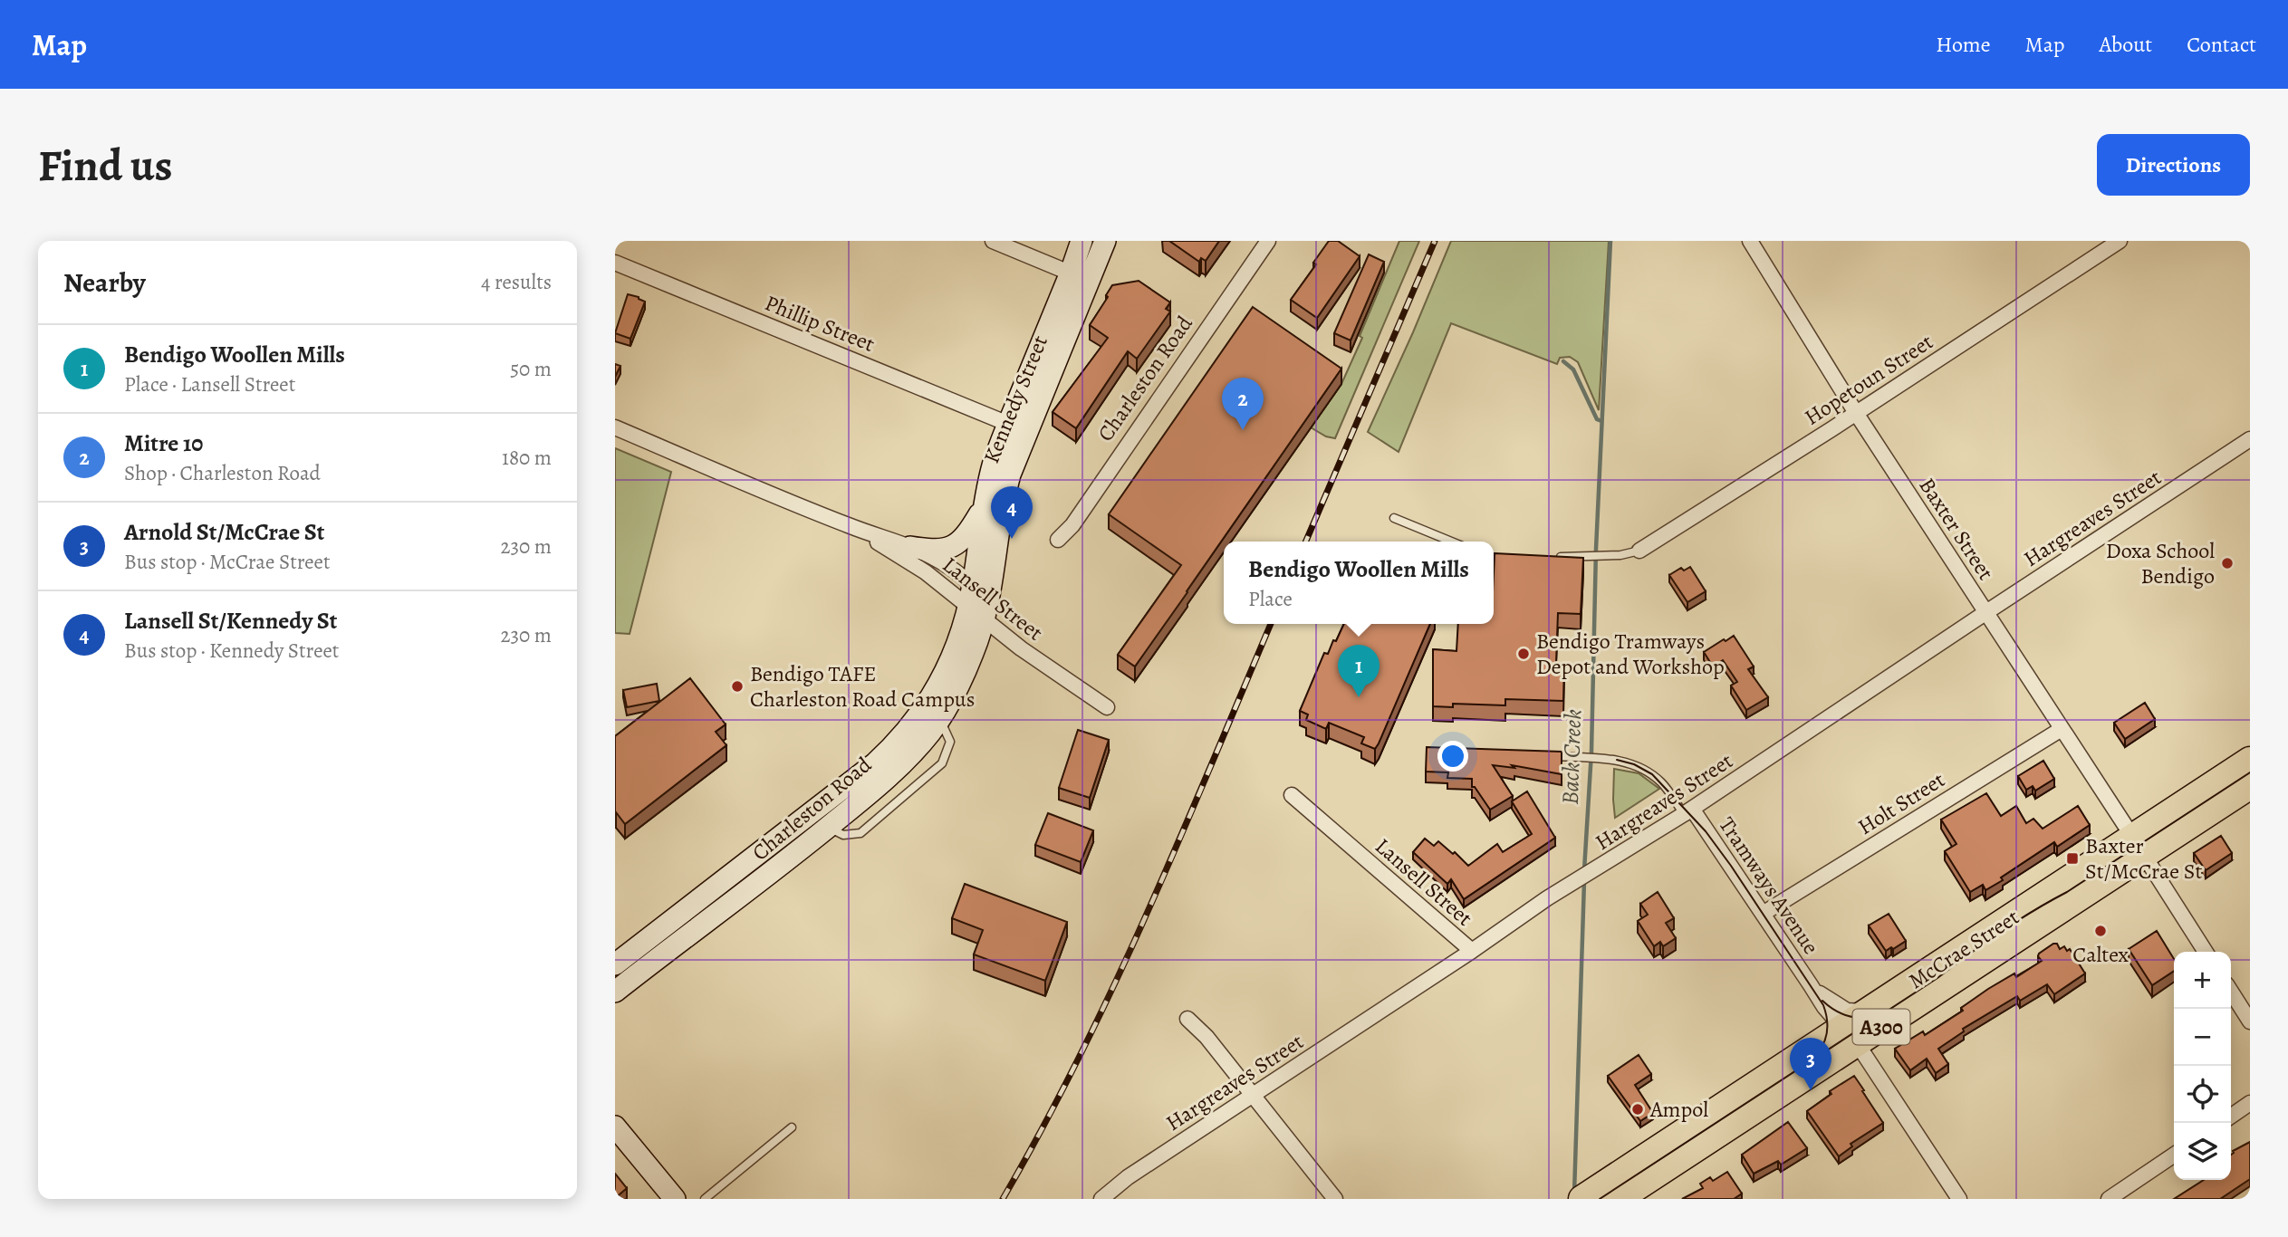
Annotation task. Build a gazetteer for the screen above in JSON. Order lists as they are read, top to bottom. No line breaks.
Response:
{"streets":{"highway":["McCrae Street","A300"],"street":["Phillip Street","Charleston Road","Hopetoun Street","Kennedy Street","Hargreaves Street","Baxter Street","Lansell Street","Holt Street","Tramways Avenue"]},"crossings":[["Phillip Street","Kennedy Street"],["Charleston Road","Kennedy Street"],["Charleston Road","Lansell Street"],["Hopetoun Street","Baxter Street"],["Kennedy Street","Lansell Street"],["Hargreaves Street","Baxter Street"],["Hargreaves Street","Lansell Street"],["Hargreaves Street","Tramways Avenue"],["Baxter Street","Holt Street"],["Baxter Street","McCrae Street"],["Holt Street","Tramways Avenue"],["Tramways Avenue","McCrae Street"]],"water":["Back Creek"],"places":{"other":["Doxa School Bendigo","Bendigo Tramways Depot and Workshop","Bendigo TAFE Charleston Road Campus","Caltex","Ampol"],"transit":["Baxter St/McCrae St"]},"page":{"header":"Map","nav":["Home","Map","About","Contact"],"buttons":"Directions","title":"Find us","heading":["Nearby","4 results"],"list":[{"mark":"1","name":"Bendigo Woollen Mills","note":"Place · Lansell Street","value":"50 m"},{"mark":"2","name":"Mitre 10","note":"Shop · Charleston Road","value":"180 m"},{"mark":"3","name":"Arnold St/McCrae St","note":"Bus stop · McCrae Street","value":"230 m"},{"mark":"4","name":"Lansell St/Kennedy St","note":"Bus stop · Kennedy Street","value":"230 m"}],"pins":["2","4","1","3"],"popup":["Bendigo Woollen Mills","Place"],"map_buttons":["+","−"]}}
